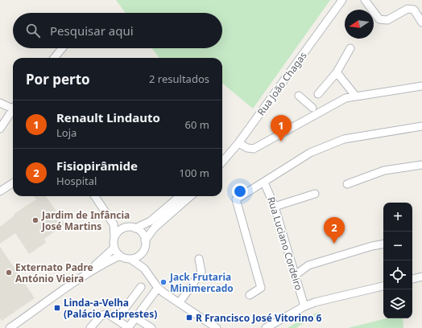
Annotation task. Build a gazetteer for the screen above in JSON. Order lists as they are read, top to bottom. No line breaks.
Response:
{"streets":{"street":["Rua João Chagas","Rua Luciano Cordeiro"]},"places":{"other":["Jardim de Infância José Martins","Externato Padre António Vieira","Jack Frutaria Minimercado"],"transit":["Linda-a-Velha (Palácio Aciprestes)","R Francisco José Vitorino 6"]},"north":"left","page":{"search":"Pesquisar aqui","heading":["Por perto","2 resultados"],"list":[{"mark":"1","name":"Renault Lindauto","note":"Loja","value":"60 m"},{"mark":"2","name":"Fisiopirâmide","note":"Hospital","value":"100 m"}],"pins":["1","2"],"map_buttons":["+","−"]}}
